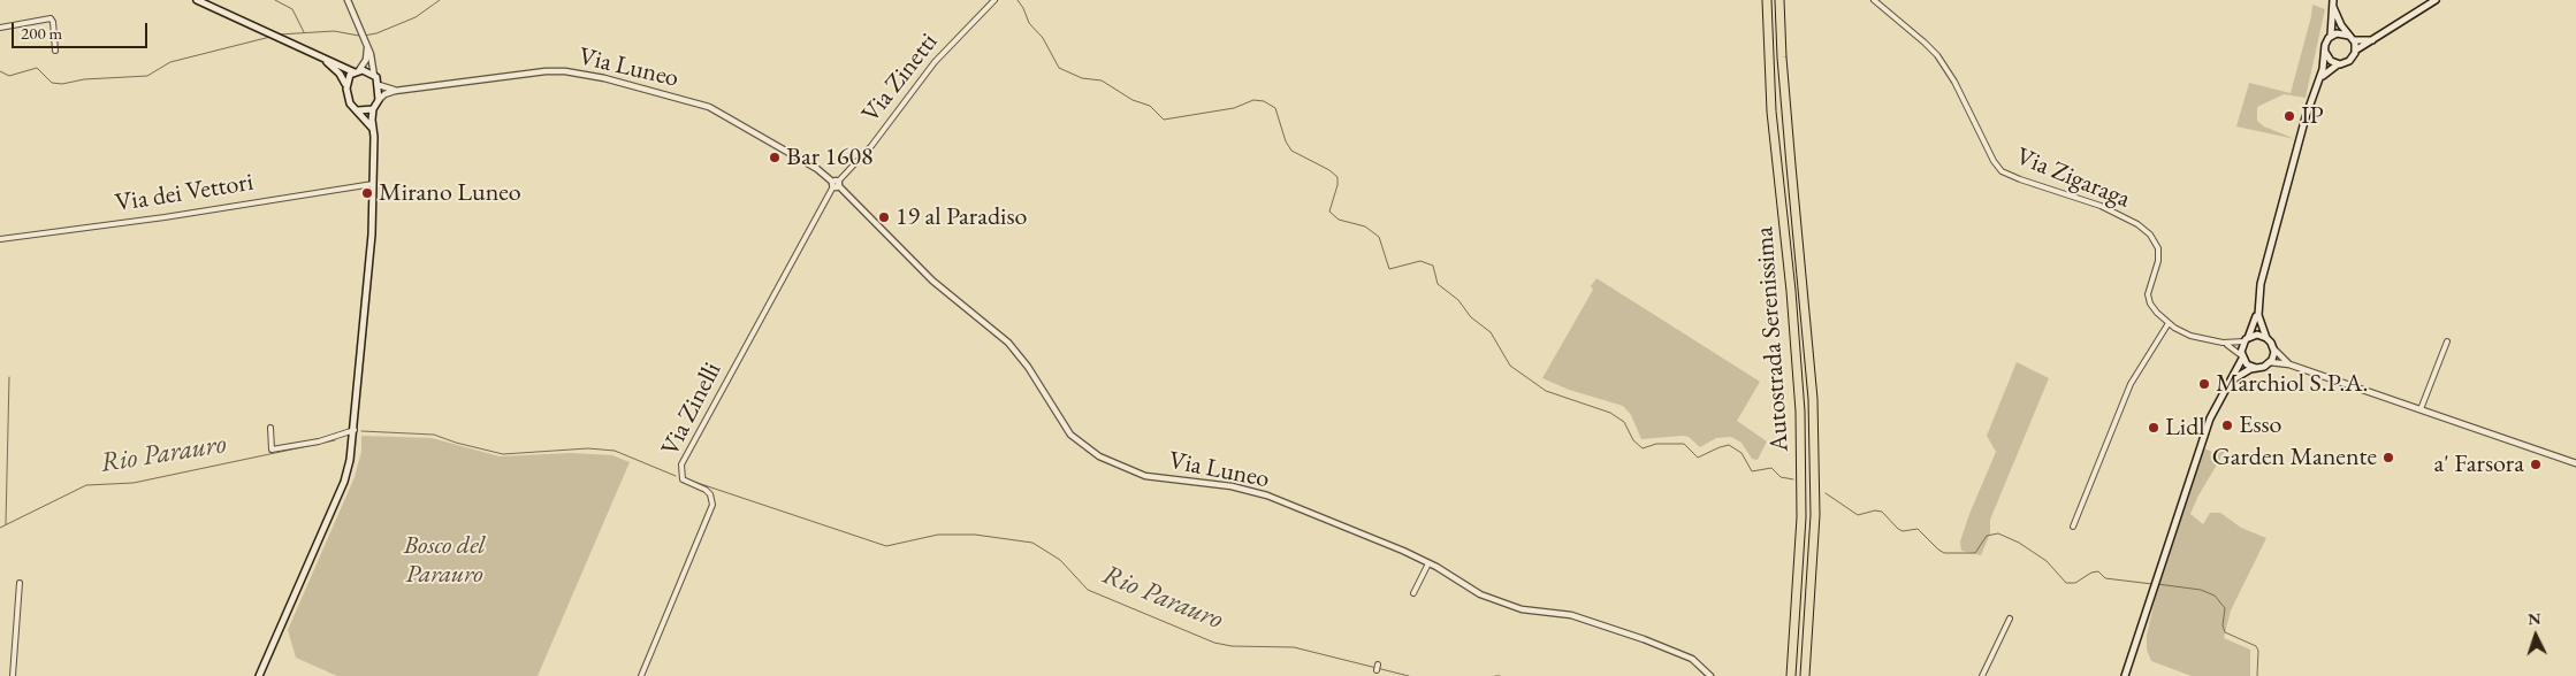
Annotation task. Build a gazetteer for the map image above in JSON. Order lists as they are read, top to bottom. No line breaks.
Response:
{"streets":{"highway":["Autostrada Serenissima"],"street":["Via Luneo","Via Zinetti","Via Zigaraga","Via dei Vettori","Via Zinelli"]},"crossings":[["Via Luneo","Via Zinetti"],["Via Luneo","Via Zinelli"],["Via Zinetti","Via Zinelli"]],"water":["Rio Parauro"],"parks":["Bosco del Parauro"],"places":["IP","Bar 1608","Mirano Luneo","19 al Paradiso","Marchiol S.P.A.","Esso","Lidl","Garden Manente","a' Farsora"],"scale_bar":"200 m","north":"top"}
